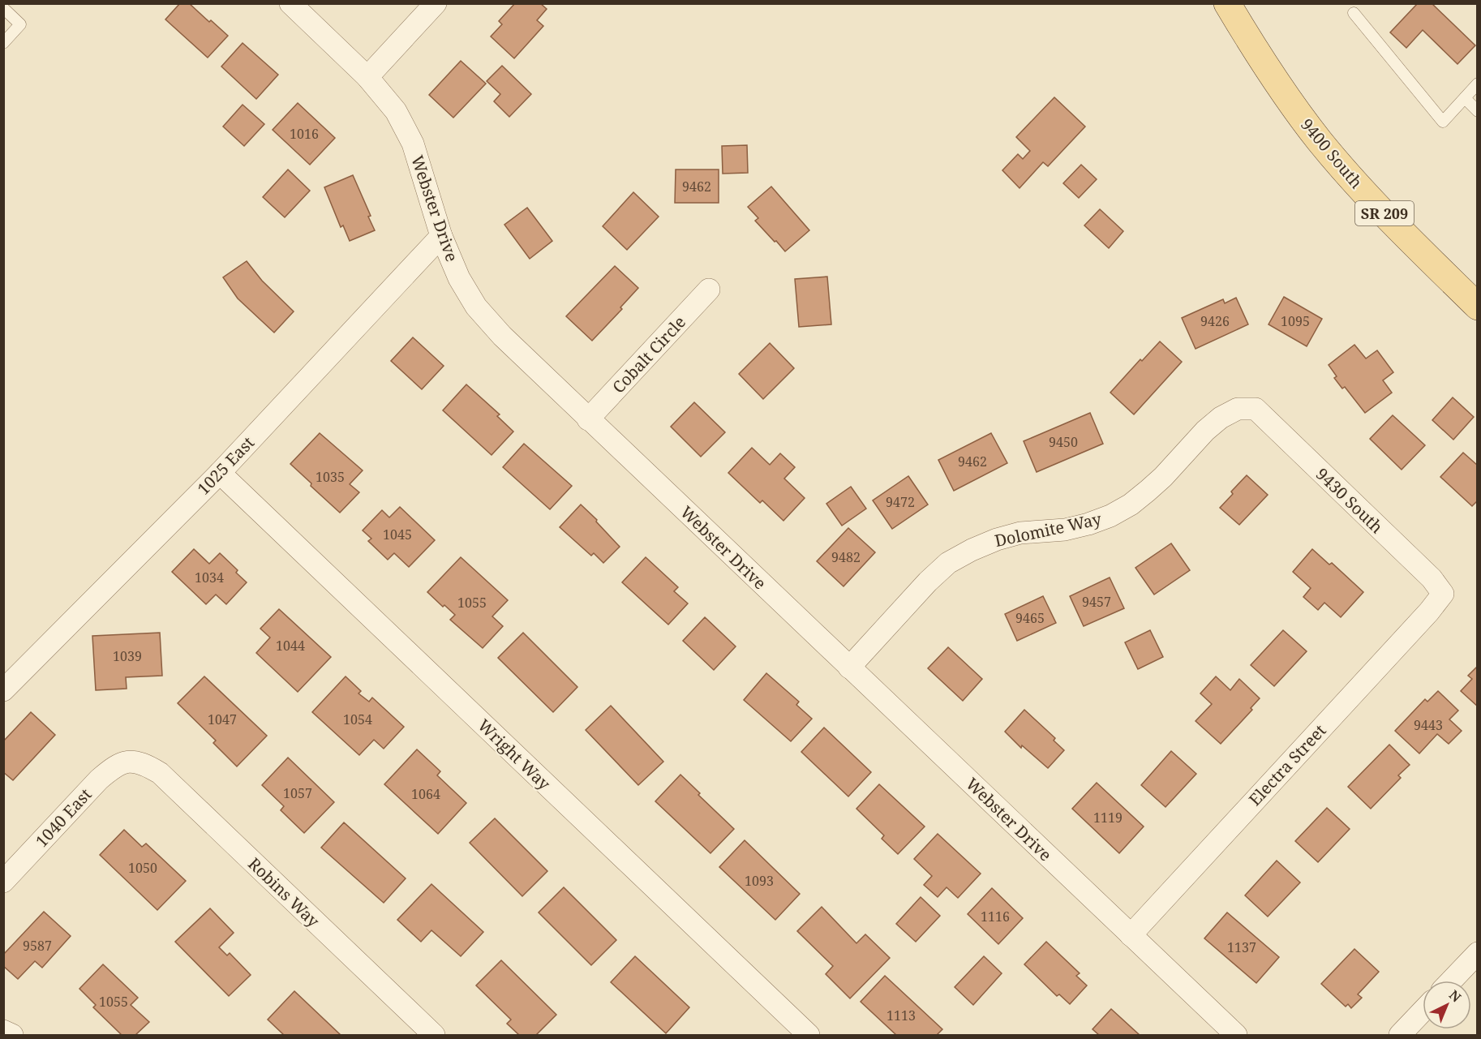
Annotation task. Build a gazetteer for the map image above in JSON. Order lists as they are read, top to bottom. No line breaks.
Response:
{"streets":{"main road":["9400 South","SR 209"],"street":["Webster Drive","Cobalt Circle","1025 East","9430 South","Dolomite Way","Wright Way","Electra Street","1040 East","Robins Way"]},"crossings":[["Webster Drive","Cobalt Circle"],["Webster Drive","1025 East"],["Webster Drive","Dolomite Way"],["Webster Drive","Electra Street"],["1025 East","Wright Way"],["9430 South","Dolomite Way"],["9430 South","Electra Street"],["1040 East","Robins Way"]],"house_numbers":["1016","9462","9426","1095","9450","9462","1035","9472","1045","9482","1034","9457","1055","9465","1044","1039","1047","1054","9443","1057","1064","1119","1050","1093","1116","9587","1137","1055","1113"],"north":"top right"}
